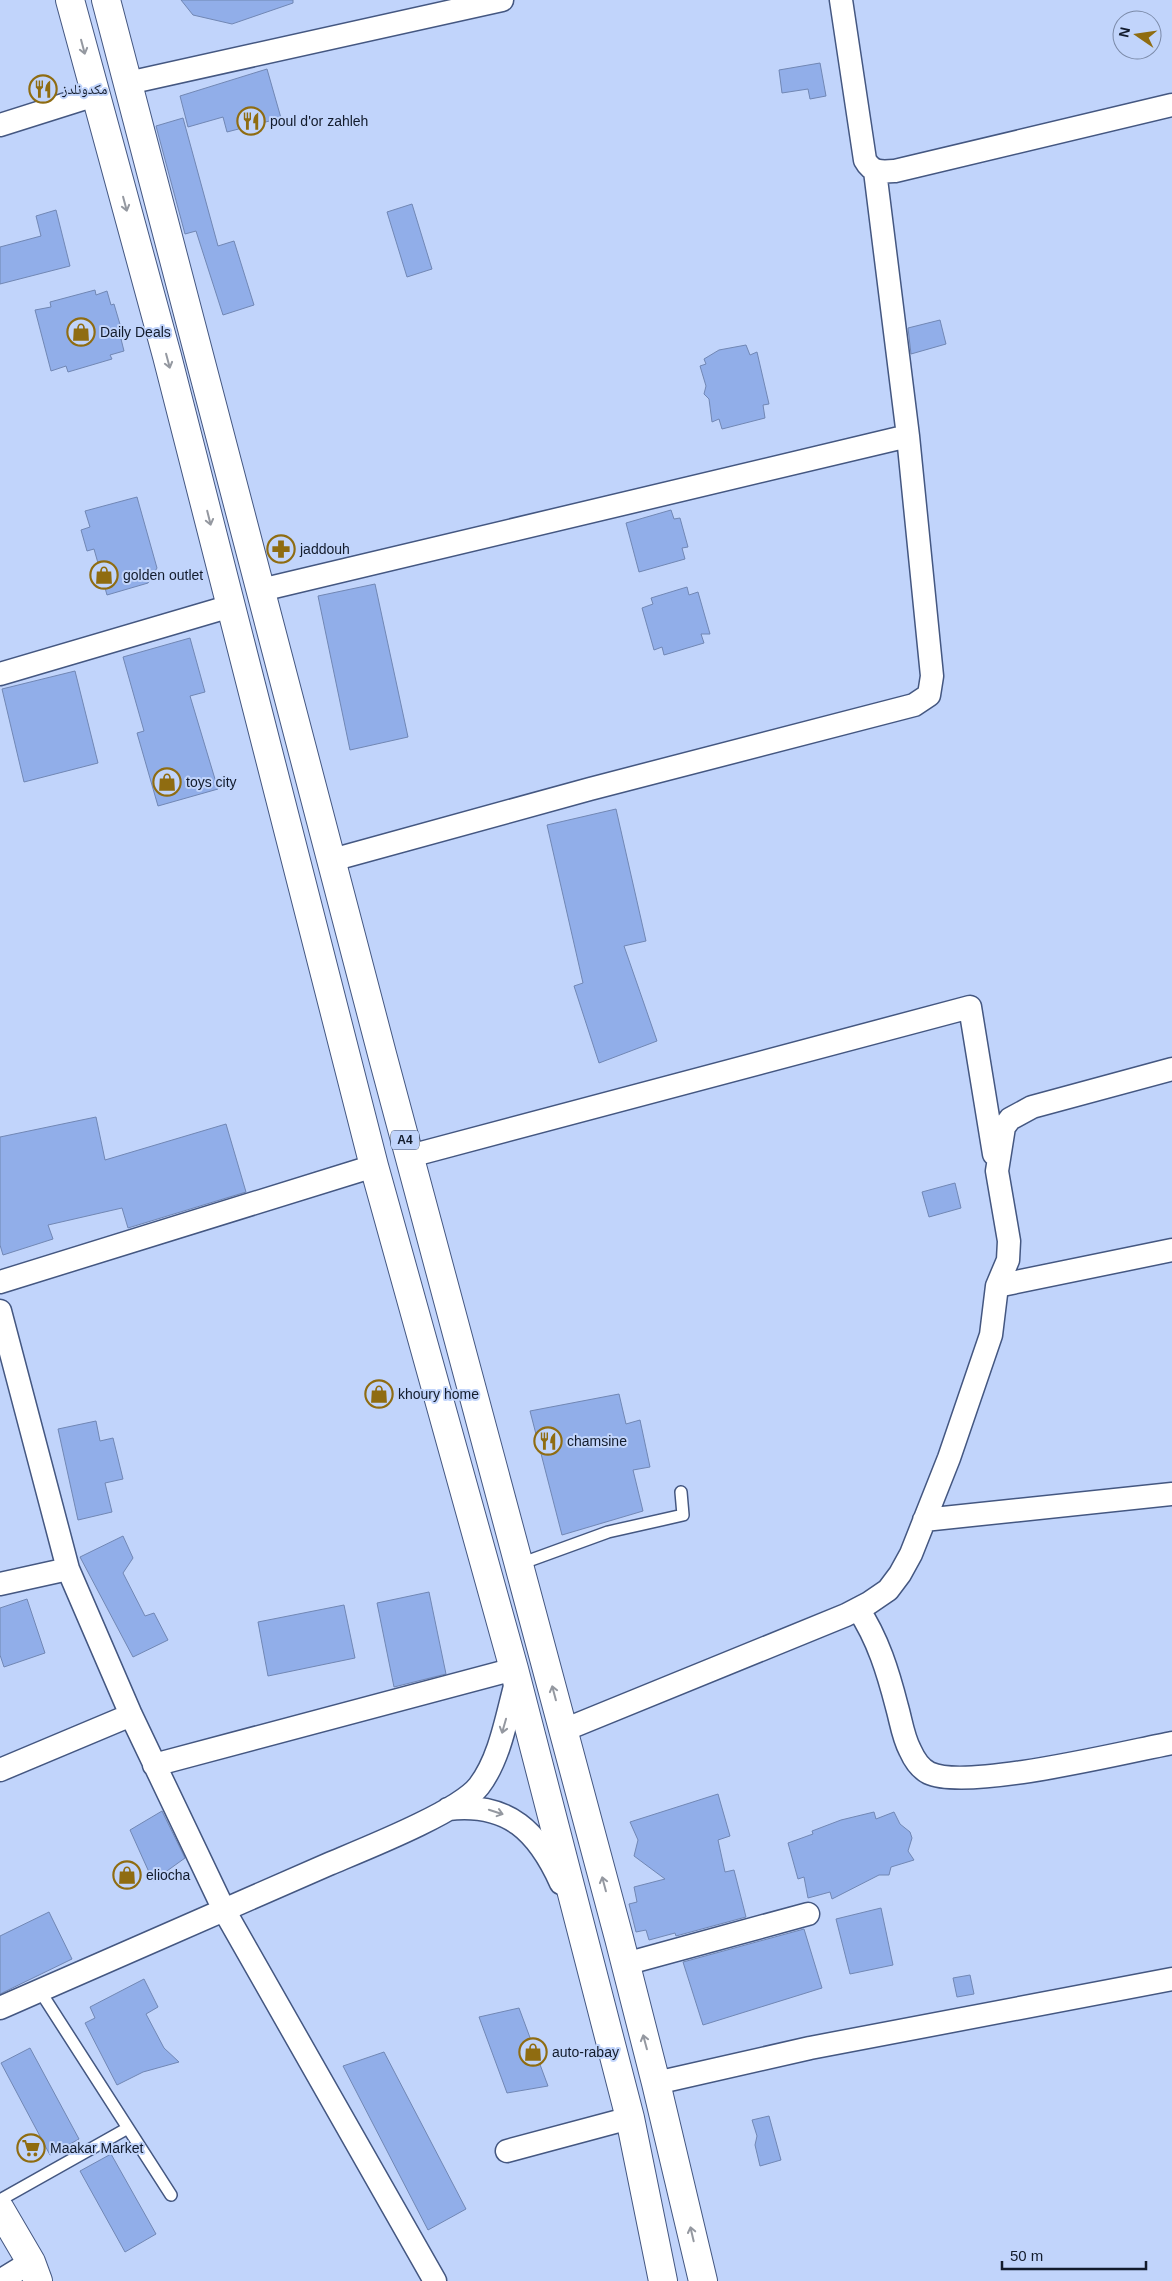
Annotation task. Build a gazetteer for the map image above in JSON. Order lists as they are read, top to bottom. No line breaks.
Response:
{"streets":{"main road":["A4"]},"places":{"restaurant":["مكدونلدز","poul d'or zahleh","chamsine"],"shop":["Daily Deals","golden outlet","toys city","khoury home","eliocha","auto-rabay"],"pharmacy":["jaddouh"],"supermarket":["Maakar Market"]},"scale_bar":"50 m","north":"left"}
